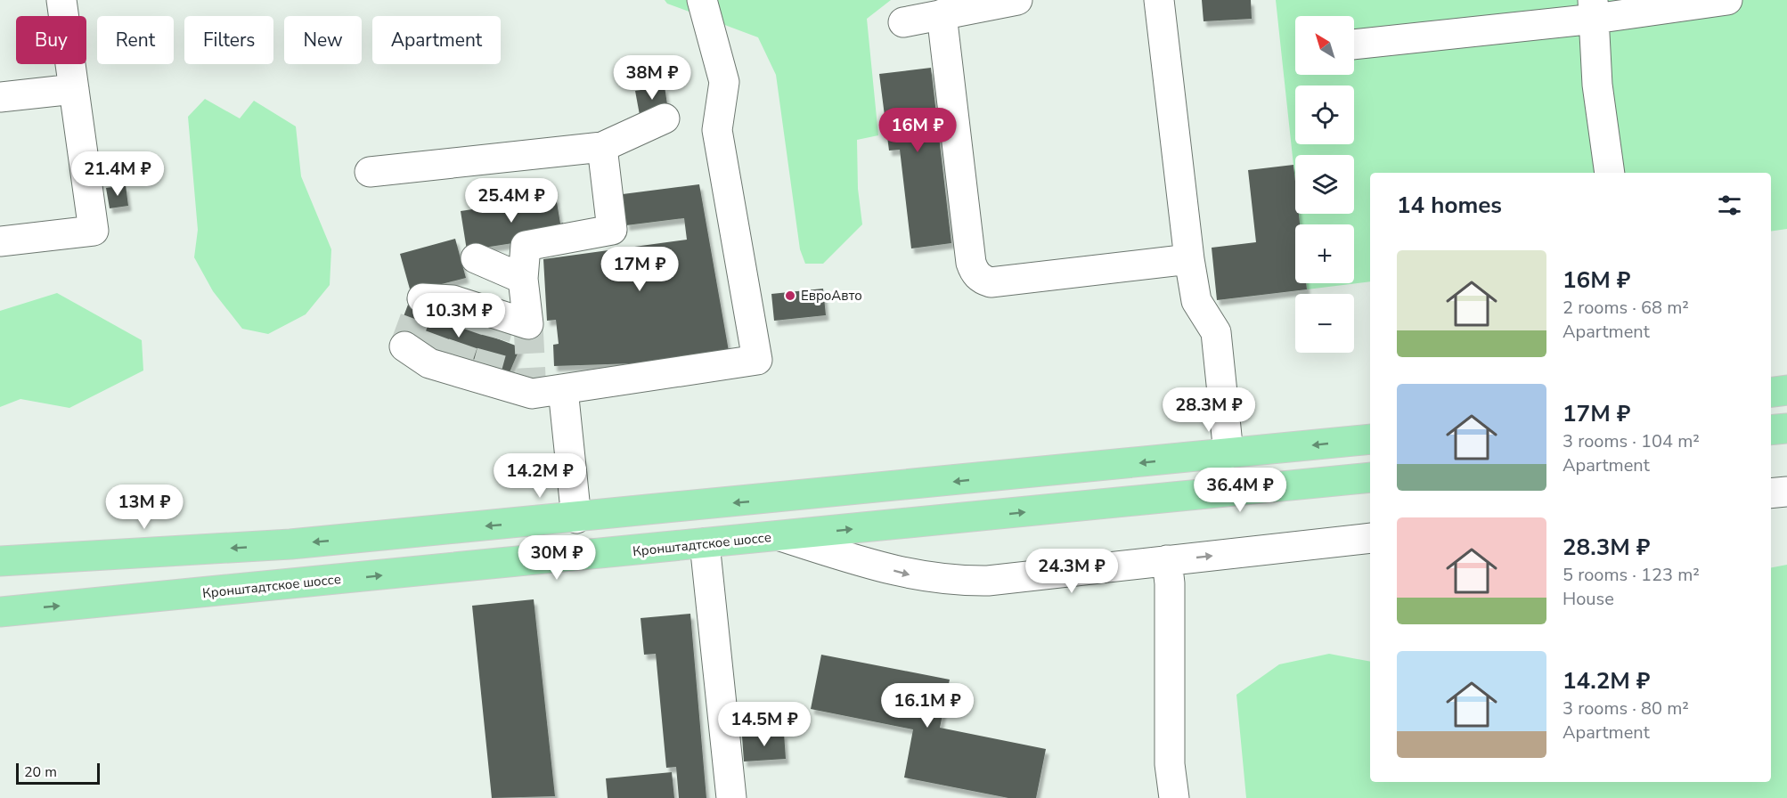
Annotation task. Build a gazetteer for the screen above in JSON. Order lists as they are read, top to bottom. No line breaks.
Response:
{"streets":{"main road":["Кронштадтское шоссе"]},"places":["ЕвроАвто"],"scale_bar":"20 m","north":"top left","page":{"map_buttons":["+","−"],"chip":["Buy","Rent","Filters","New","Apartment"],"price":["38M ₽","16M ₽","21.4M ₽","25.4M ₽","17M ₽","10.3M ₽","28.3M ₽","14.2M ₽","36.4M ₽","13M ₽","30M ₽","24.3M ₽","16.1M ₽","14.5M ₽"],"heading":"14 homes","list":[{"name":"16M ₽","note":"2 rooms · 68 m² · Apartment"},{"name":"17M ₽","note":"3 rooms · 104 m² · Apartment"},{"name":"28.3M ₽","note":"5 rooms · 123 m² · House"},{"name":"14.2M ₽","note":"3 rooms · 80 m² · Apartment"}],"scale":"20 m"}}
